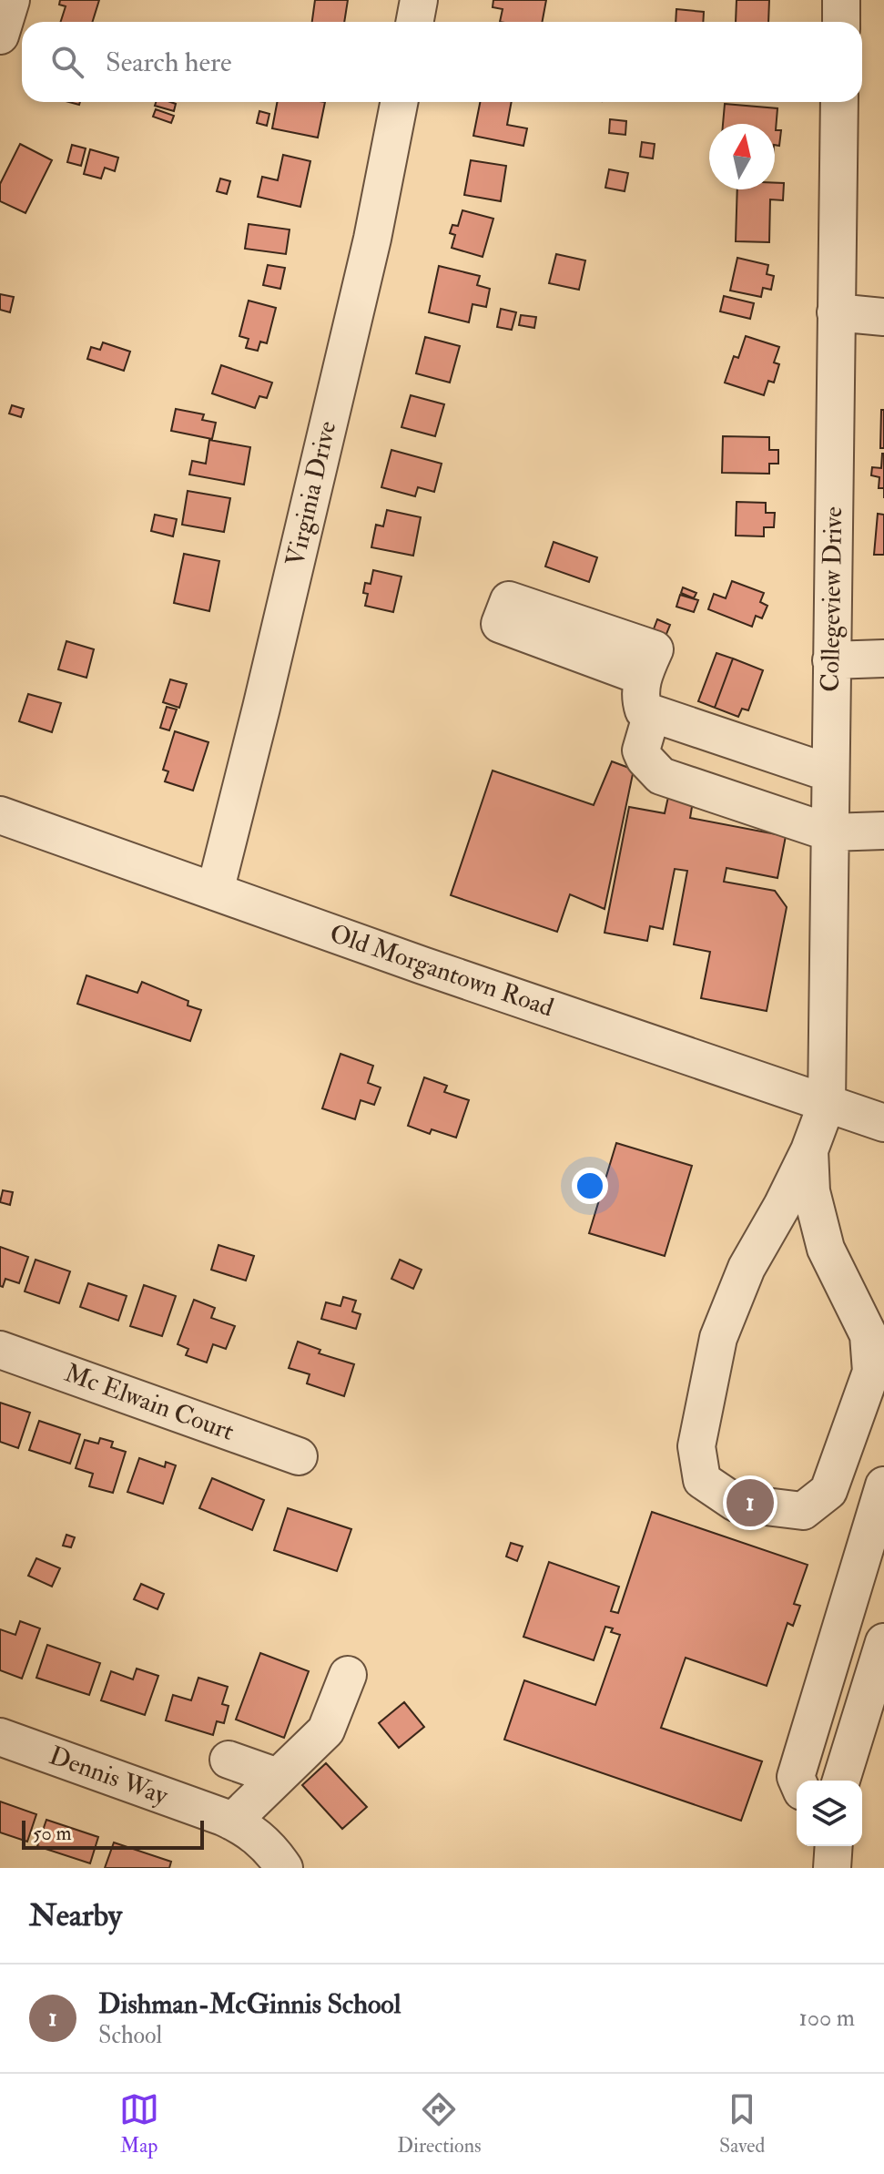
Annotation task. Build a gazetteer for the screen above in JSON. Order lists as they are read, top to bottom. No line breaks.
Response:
{"streets":{"street":["Virginia Drive","Collegeview Drive","Old Morgantown Road","Mc Elwain Court","Dennis Way"]},"crossings":[["Virginia Drive","Old Morgantown Road"],["Collegeview Drive","Old Morgantown Road"]],"scale_bar":"50 m","north":"top","page":{"search":"Search here","pins":"1","scale":"50 m","heading":"Nearby","list":[{"mark":"1","name":"Dishman-McGinnis School","note":"School","value":"100 m"}],"nav":["Map","Directions","Saved"]}}
